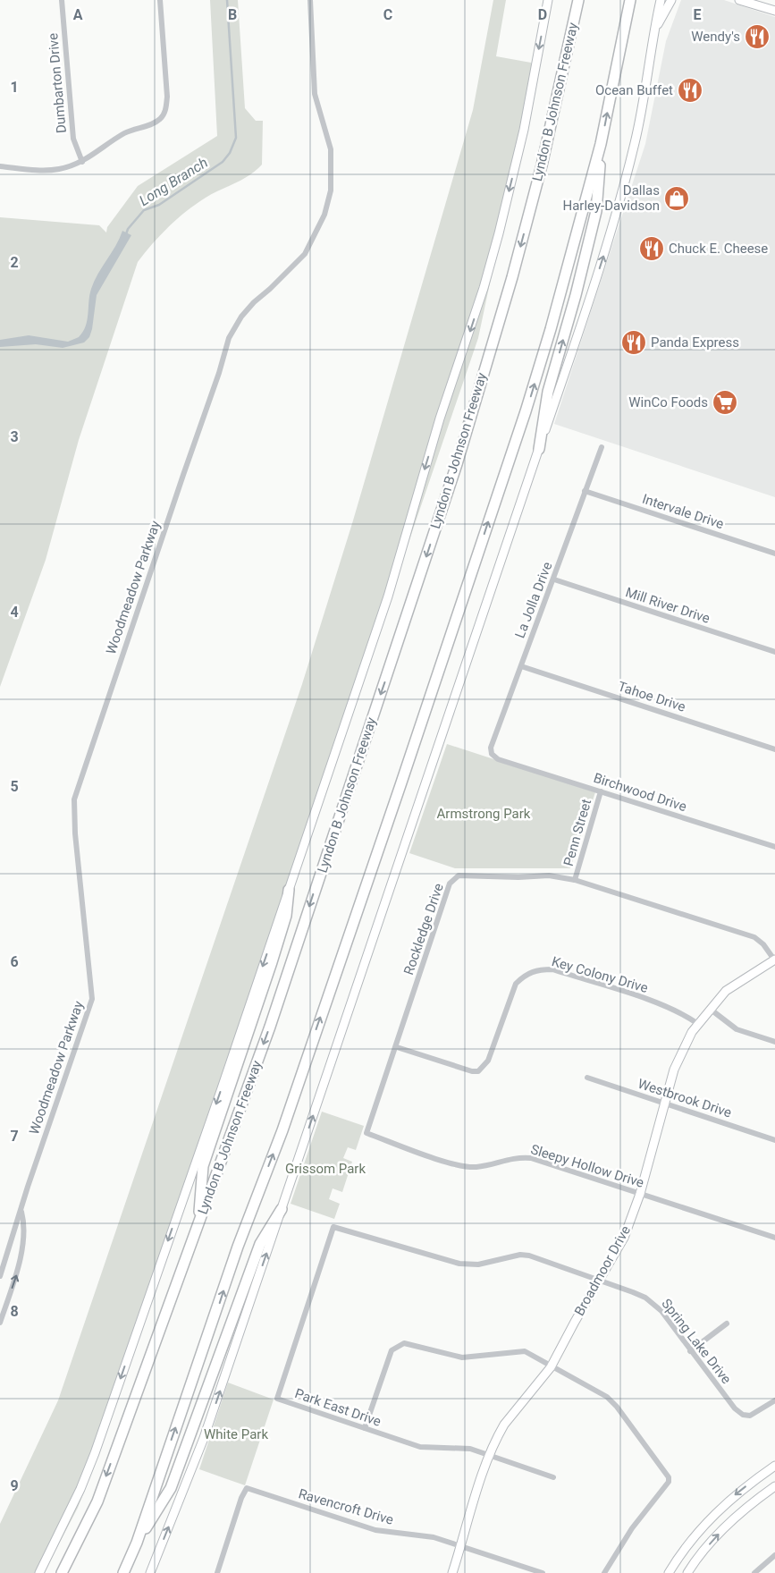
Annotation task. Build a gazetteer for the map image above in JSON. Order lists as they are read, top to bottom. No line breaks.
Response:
{"streets":{"highway":["Lyndon B Johnson Freeway"],"main road":["Broadmoor Drive"],"street":["Dumbarton Drive","Intervale Drive","Woodmeadow Parkway","La Jolla Drive","Mill River Drive","Tahoe Drive","Birchwood Drive","Penn Street","Rockledge Drive","Key Colony Drive","Westbrook Drive","Sleepy Hollow Drive","Spring Lake Drive","Park East Drive","Ravencroft Drive"]},"crossings":[["Intervale Drive","La Jolla Drive"],["La Jolla Drive","Mill River Drive"],["La Jolla Drive","Tahoe Drive"],["La Jolla Drive","Birchwood Drive"],["Birchwood Drive","Penn Street"],["Penn Street","Rockledge Drive"],["Rockledge Drive","Key Colony Drive"],["Rockledge Drive","Sleepy Hollow Drive"],["Rockledge Drive","Broadmoor Drive"],["Key Colony Drive","Broadmoor Drive"],["Westbrook Drive","Broadmoor Drive"],["Sleepy Hollow Drive","Broadmoor Drive"],["Broadmoor Drive","Spring Lake Drive"],["Broadmoor Drive","Park East Drive"],["Broadmoor Drive","Ravencroft Drive"],["Spring Lake Drive","Park East Drive"]],"water":["Long Branch"],"parks":["Armstrong Park","Grissom Park","White Park"],"places":{"restaurant":["Wendy's","Ocean Buffet","Chuck E. Cheese","Panda Express"],"shop":["Dallas Harley-Davidson"],"supermarket":["WinCo Foods"]},"grid":{"columns":["A","B","C","D","E"],"rows":["1","2","3","4","5","6","7","8","9"]}}
